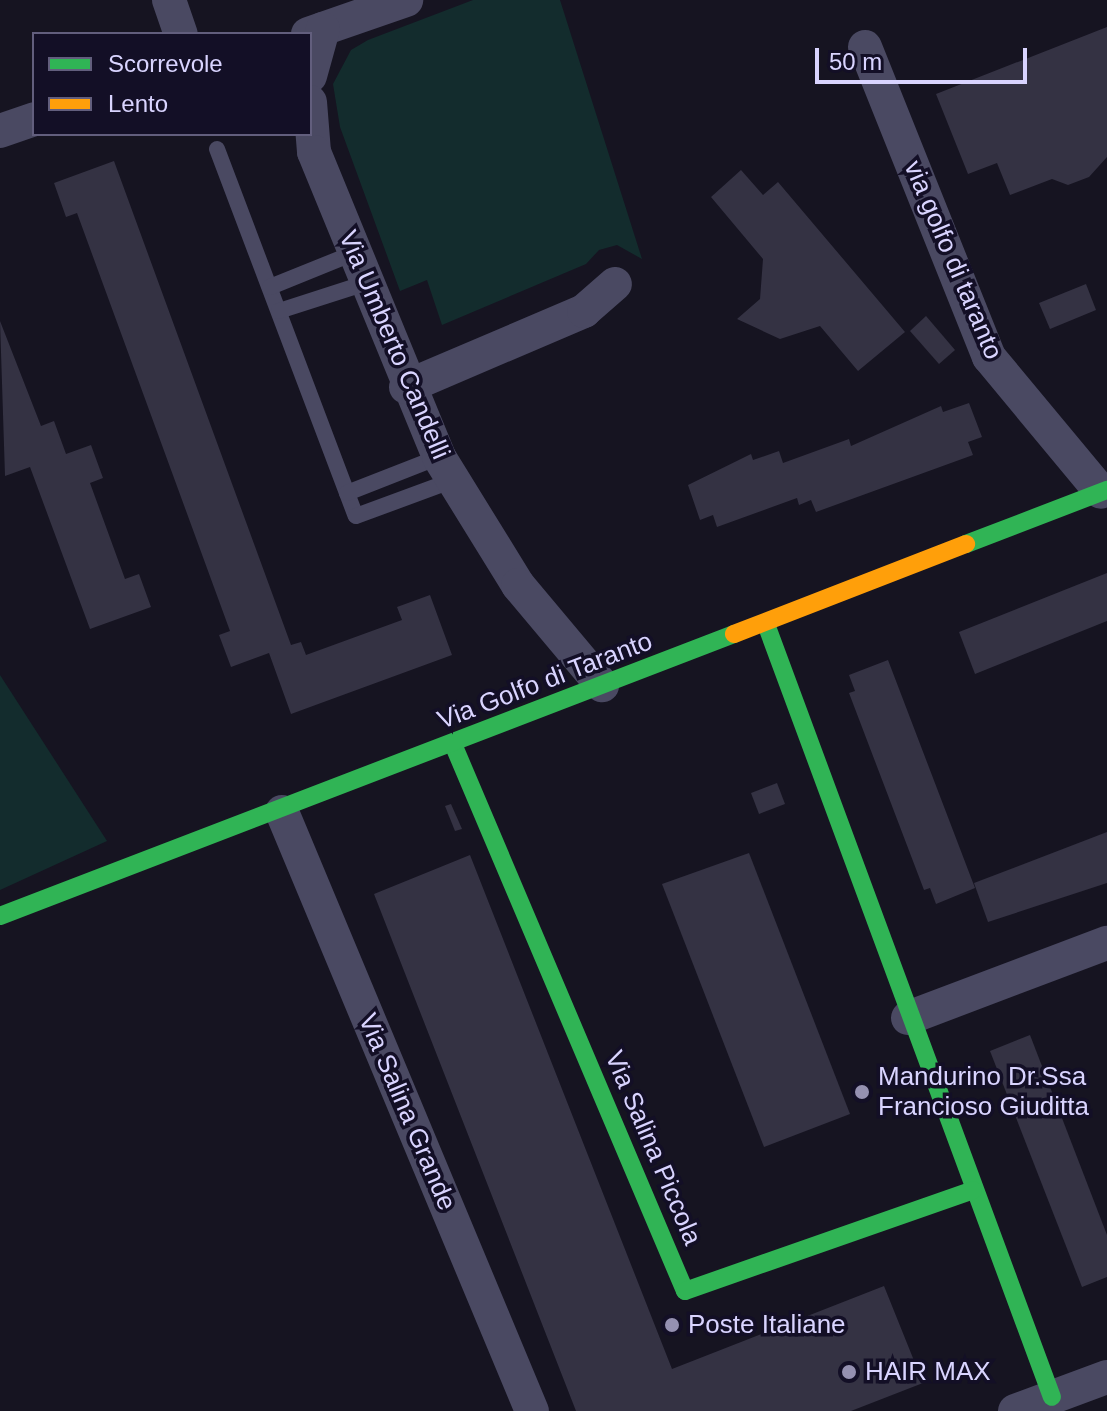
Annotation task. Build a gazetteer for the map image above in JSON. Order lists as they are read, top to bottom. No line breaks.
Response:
{"streets":{"street":["via golfo di taranto","Via Umberto Candelli","Via Golfo di Taranto","Via Salina Grande","Via Salina Piccola"]},"crossings":[["via golfo di taranto","Via Golfo di Taranto"],["Via Umberto Candelli","Via Golfo di Taranto"],["Via Golfo di Taranto","Via Salina Grande"],["Via Golfo di Taranto","Via Salina Piccola"]],"places":["Mandurino Dr.Ssa Francioso Giuditta","Poste Italiane","HAIR MAX"],"legend":["Scorrevole","Lento"],"scale_bar":"50 m"}
